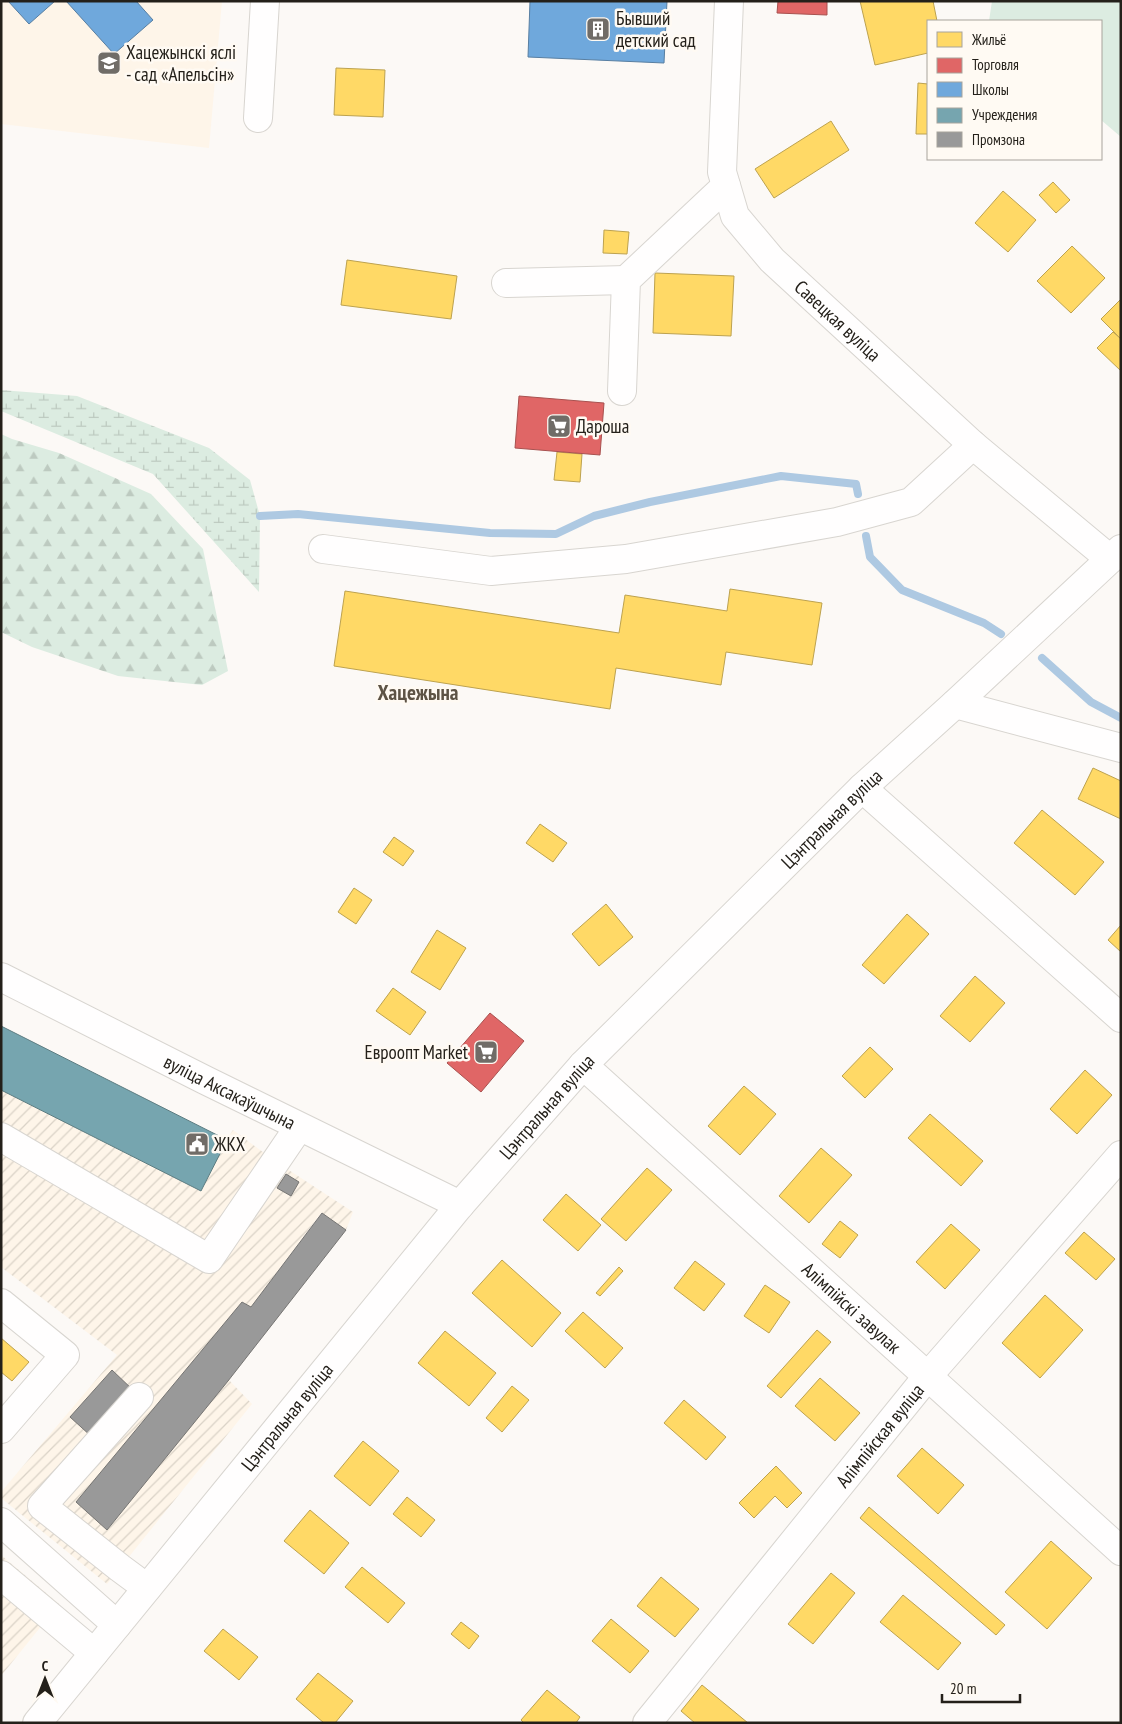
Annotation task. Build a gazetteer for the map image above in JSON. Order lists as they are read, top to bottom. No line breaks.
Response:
{"streets":{"street":["Савецкая вуліца","Цэнтральная вуліца","вуліца Аксакаўшчына","Алімпійскі завулак","Алімпійская вуліца"]},"crossings":[["Савецкая вуліца","Цэнтральная вуліца"],["Цэнтральная вуліца","вуліца Аксакаўшчына"],["Цэнтральная вуліца","Алімпійскі завулак"],["Алімпійскі завулак","Алімпійская вуліца"]],"districts":["Хацежына"],"places":{"building":["Бывший детский сад"],"school or university":["Хацежынскі яслі - сад «Апельсін»"],"supermarket":["Дароша","Евроопт Market"],"public building":["ЖКХ"]},"legend":["Жильё","Торговля","Школы","Учреждения","Промзона"],"scale_bar":"20 m","north":"top"}
